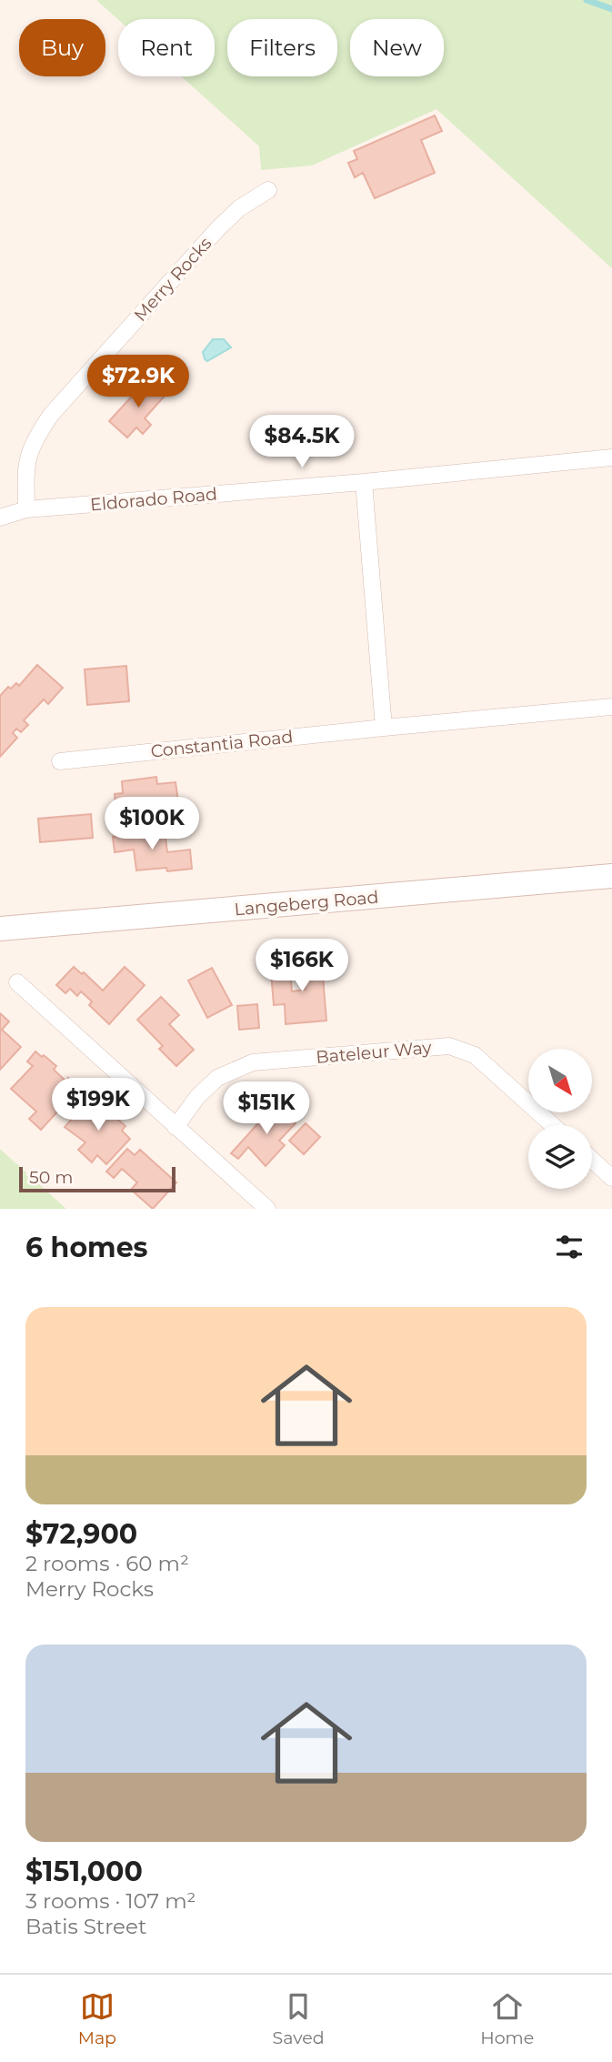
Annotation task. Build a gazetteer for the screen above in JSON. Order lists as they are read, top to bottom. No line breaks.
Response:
{"streets":{"main road":["Langeberg Road"],"street":["Merry Rocks","Eldorado Road","Constantia Road","Bateleur Way"]},"crossings":[["Merry Rocks","Eldorado Road"]],"scale_bar":"50 m","north":"bottom right","page":{"chip":["Buy","Rent","Filters","New"],"price":["$72.9K","$84.5K","$100K","$166K","$199K","$151K"],"scale":"50 m","heading":"6 homes","list":[{"name":"$72,900","note":"2 rooms · 60 m² · Merry Rocks"},{"name":"$151,000","note":"3 rooms · 107 m² · Batis Street"}],"tabs":["Map","Saved","Home"]}}
